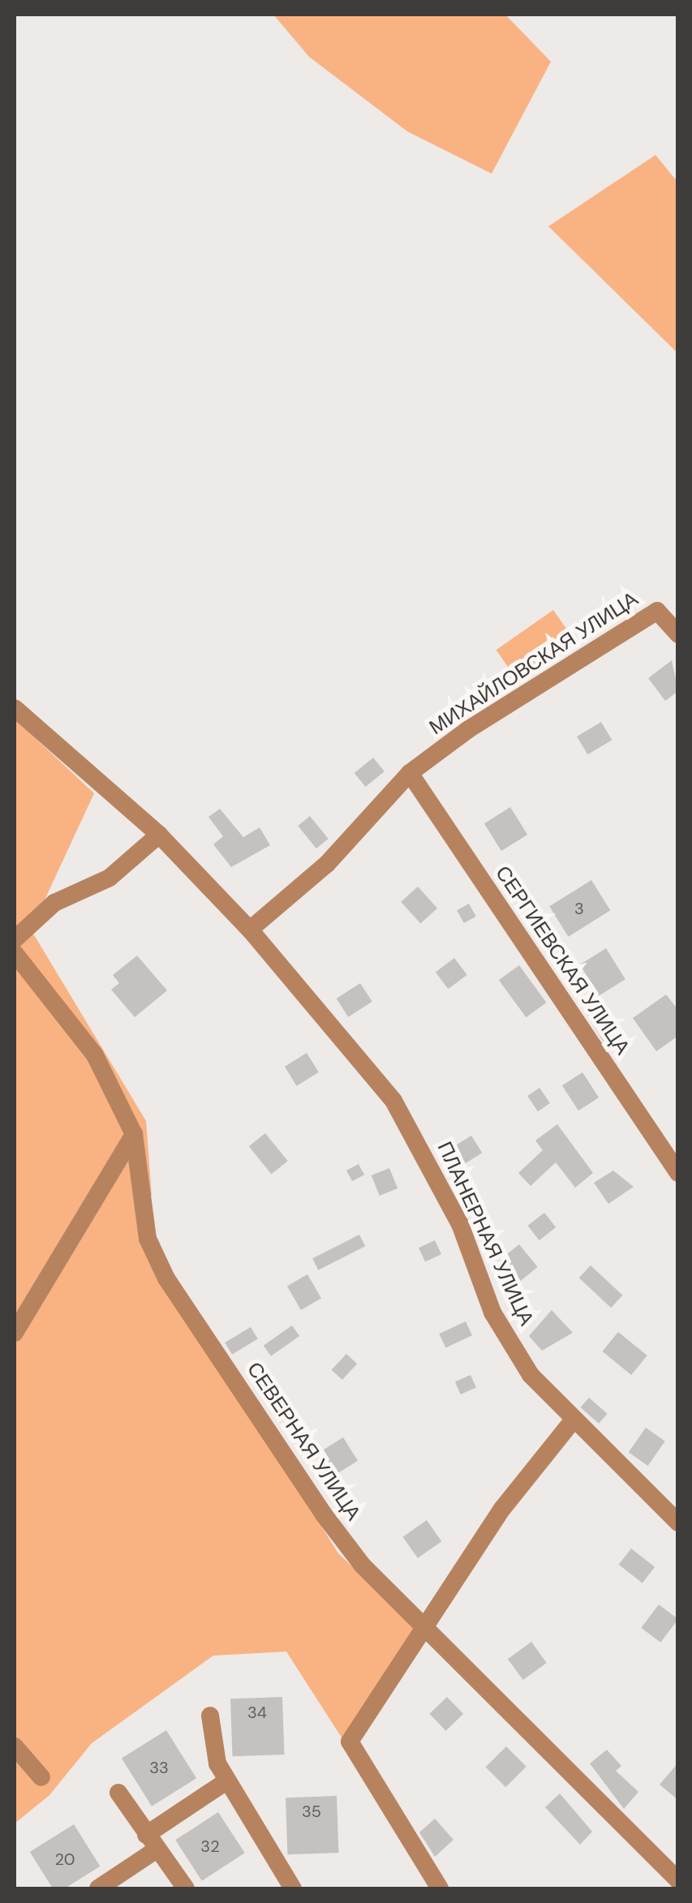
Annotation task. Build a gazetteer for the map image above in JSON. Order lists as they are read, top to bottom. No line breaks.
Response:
{"streets":{"street":["МИХАЙЛОВСКАЯ УЛИЦА","СЕРГИЕВСКАЯ УЛИЦА","ПЛАНЕРНАЯ УЛИЦА","СЕВЕРНАЯ УЛИЦА"]},"crossings":[["МИХАЙЛОВСКАЯ УЛИЦА","СЕРГИЕВСКАЯ УЛИЦА"]],"house_numbers":["3","34","33","35","32","20"]}
